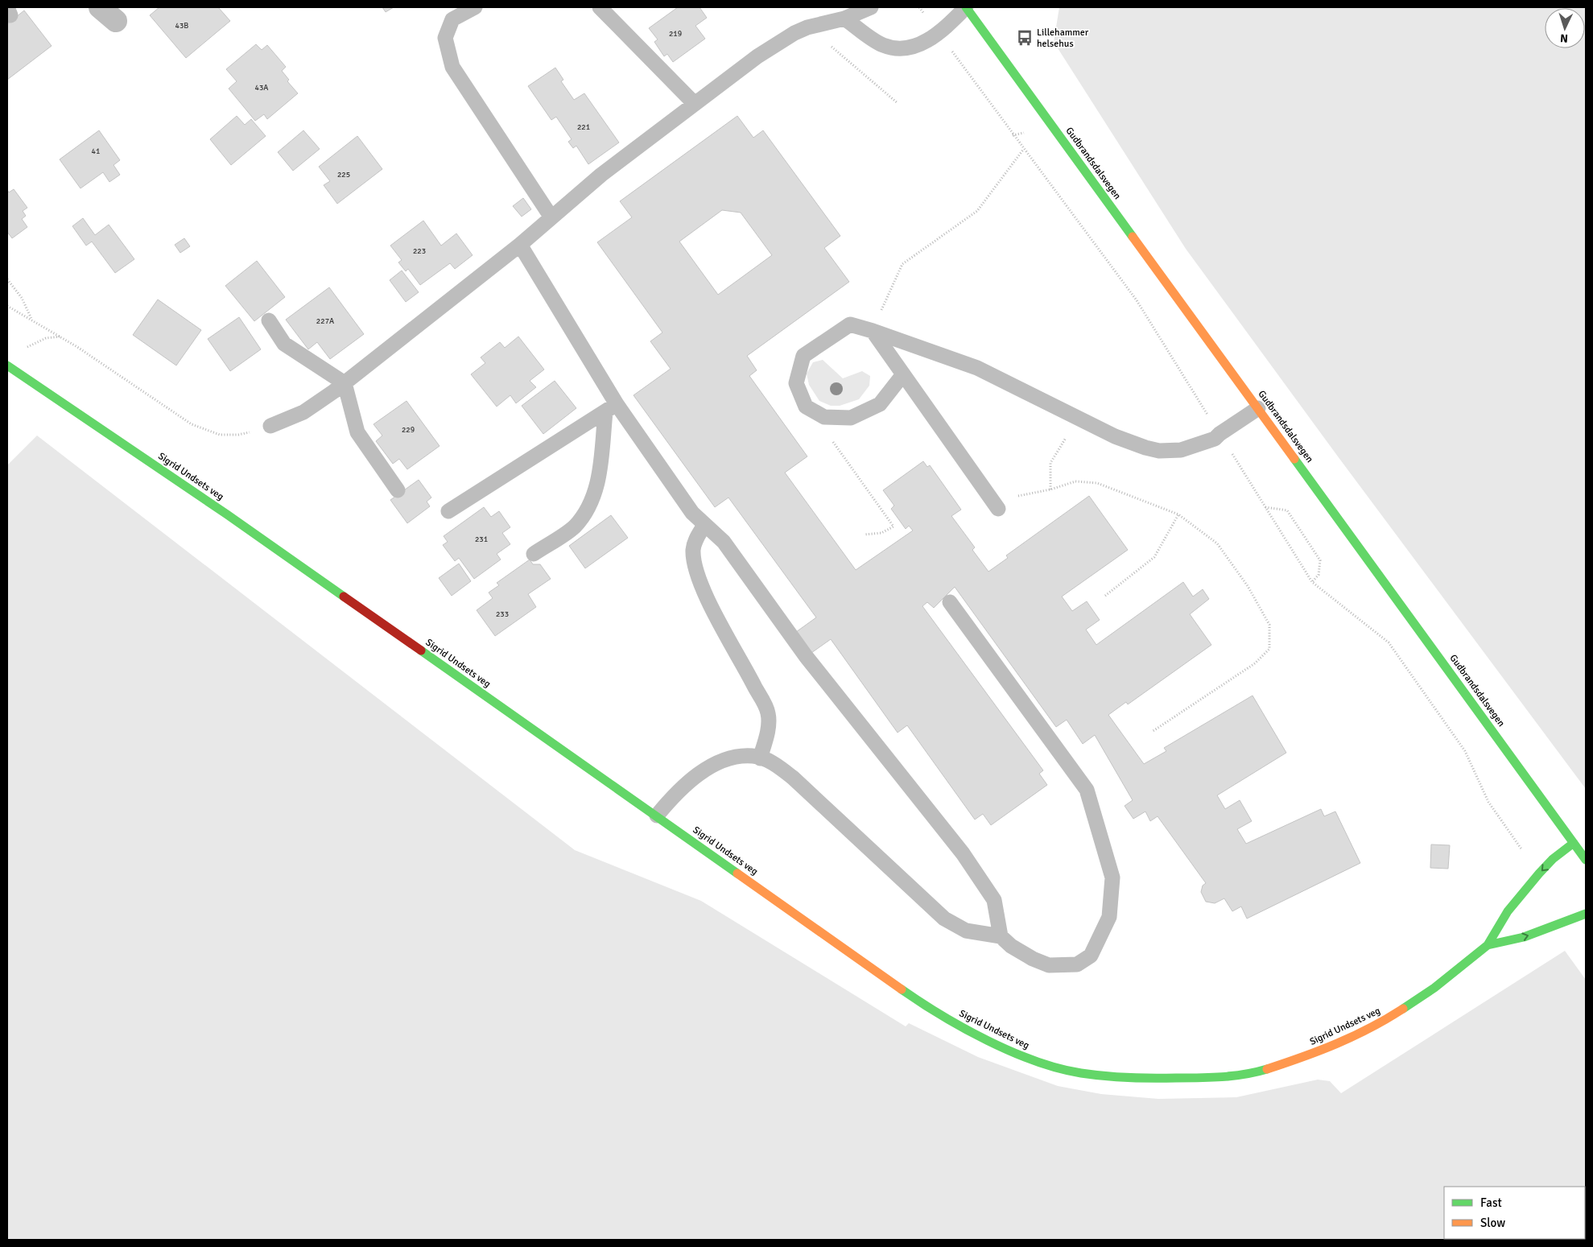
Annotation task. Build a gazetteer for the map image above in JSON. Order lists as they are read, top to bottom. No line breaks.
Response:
{"streets":{"street":["Gudbrandsdalsvegen","Sigrid Undsets veg"]},"crossings":[["Gudbrandsdalsvegen","Sigrid Undsets veg"]],"places":{"bus stop":["Lillehammer helsehus"]},"house_numbers":["43B","219","43A","221","41","225","223","227A","229","231","233"],"legend":["Fast","Slow"],"north":"bottom"}
